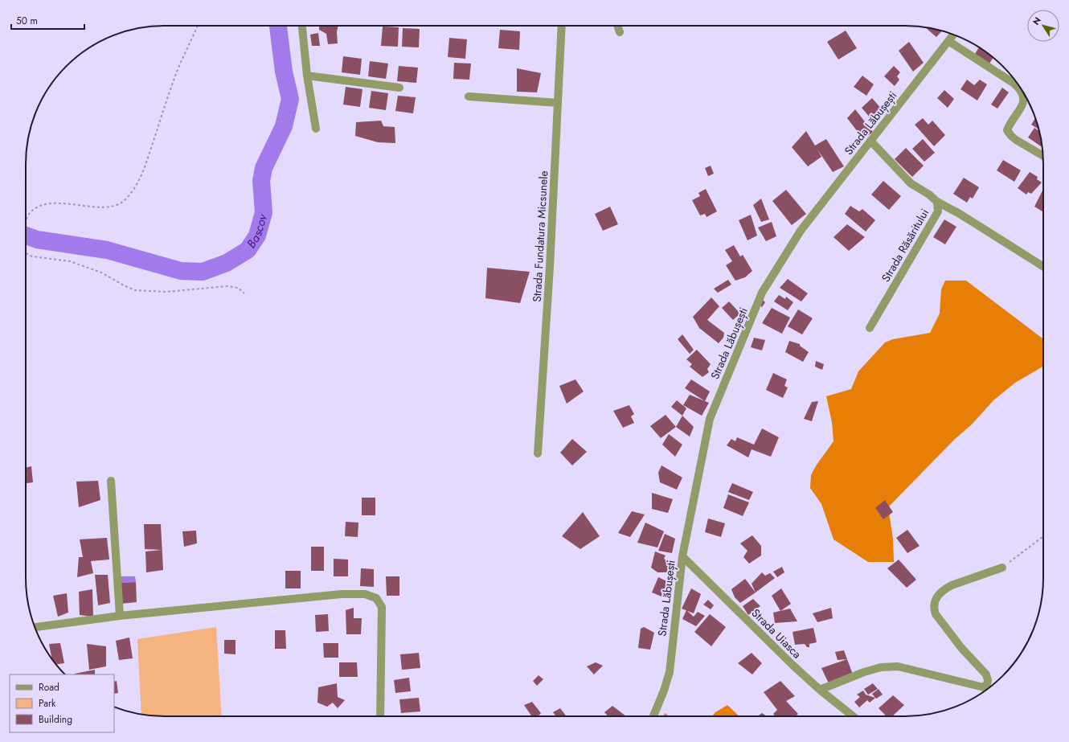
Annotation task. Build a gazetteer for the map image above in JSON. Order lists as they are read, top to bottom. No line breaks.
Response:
{"streets":{"street":["Strada Lăbușești","Strada Fundatura Micsunele","Strada Răsăritului","Strada Uiasca"]},"crossings":[["Strada Lăbușești","Strada Răsăritului"],["Strada Lăbușești","Strada Uiasca"]],"water":["Bascov"],"legend":["Road","Park","Building"],"scale_bar":"50 m","north":"top left"}
